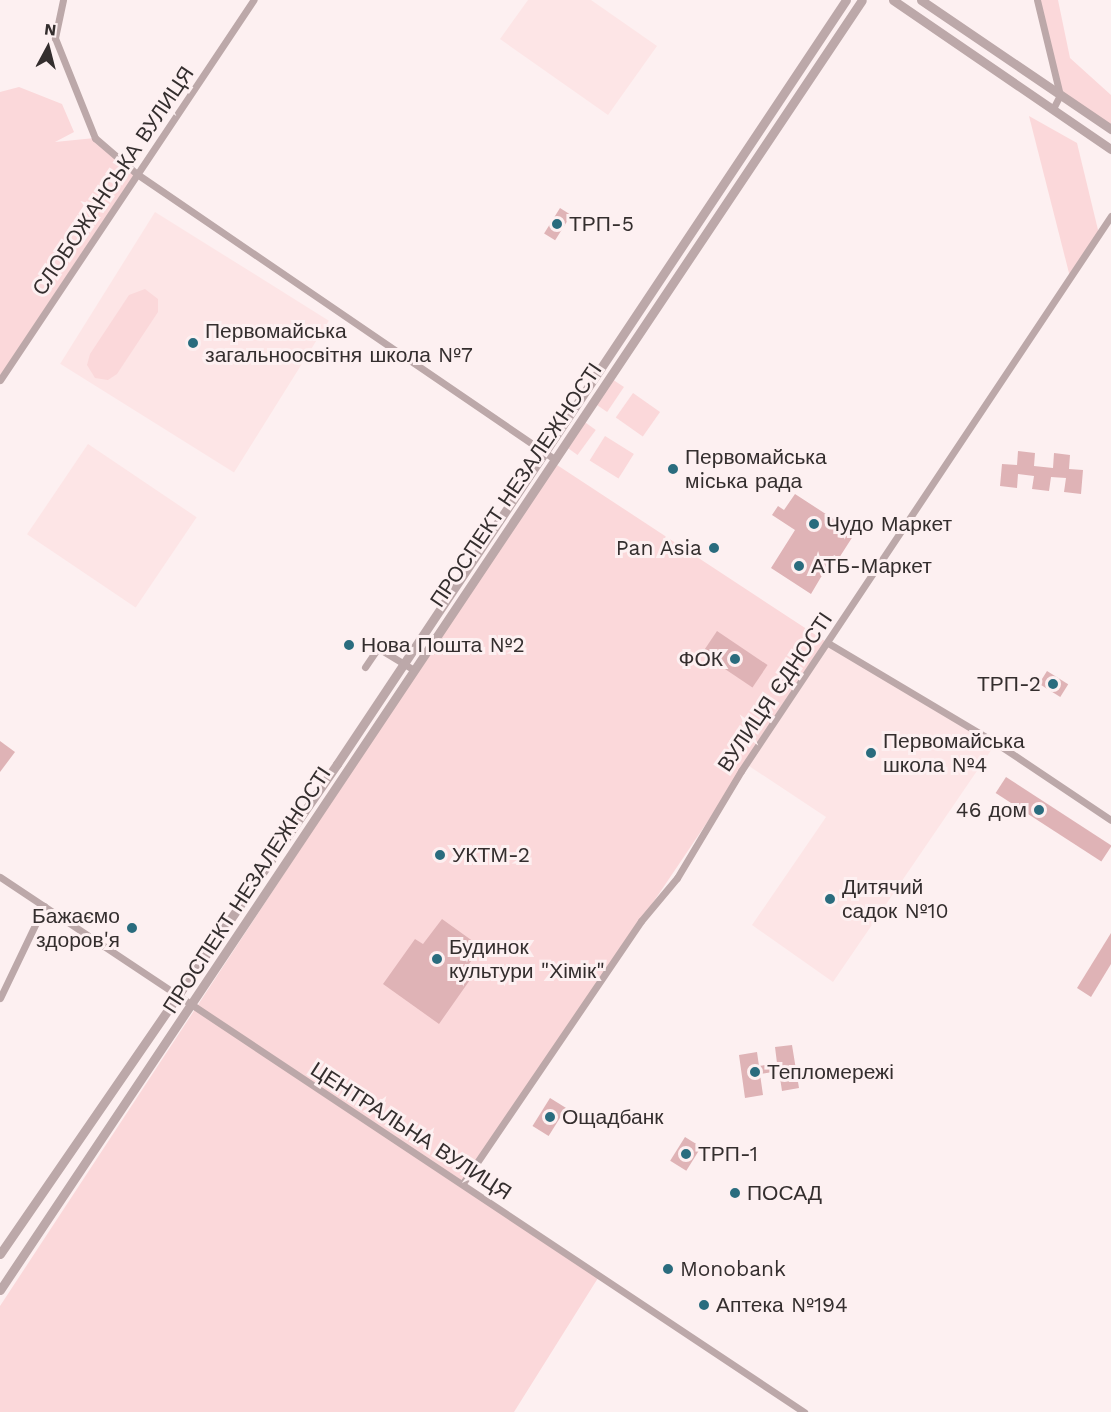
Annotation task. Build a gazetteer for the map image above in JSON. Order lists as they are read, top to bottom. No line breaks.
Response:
{"streets":{"street":["СЛОБОЖАНСЬКА ВУЛИЦЯ","ПРОСПЕКТ НЕЗАЛЕЖНОСТІ","ВУЛИЦЯ ЄДНОСТІ","ЦЕНТРАЛЬНА ВУЛИЦЯ"]},"crossings":[["ПРОСПЕКТ НЕЗАЛЕЖНОСТІ","ЦЕНТРАЛЬНА ВУЛИЦЯ"],["ВУЛИЦЯ ЄДНОСТІ","ЦЕНТРАЛЬНА ВУЛИЦЯ"]],"places":["ТРП-5","Первомайська загальноосвітня школа №7","Первомайська мiська рада","Чудо Маркет","Pan Asia","АТБ-Маркет","Нова Пошта №2","ФОК","ТРП-2","Первомайська школа №4","46 дом","УКТМ-2","Дитячий садок №10","Бажаємо здоров'я","Будинок культури \"Хімік\"","Тепломережі","Ощадбанк","ТРП-1","ПОСАД","Monobank","Аптека №194"],"north":"top"}
